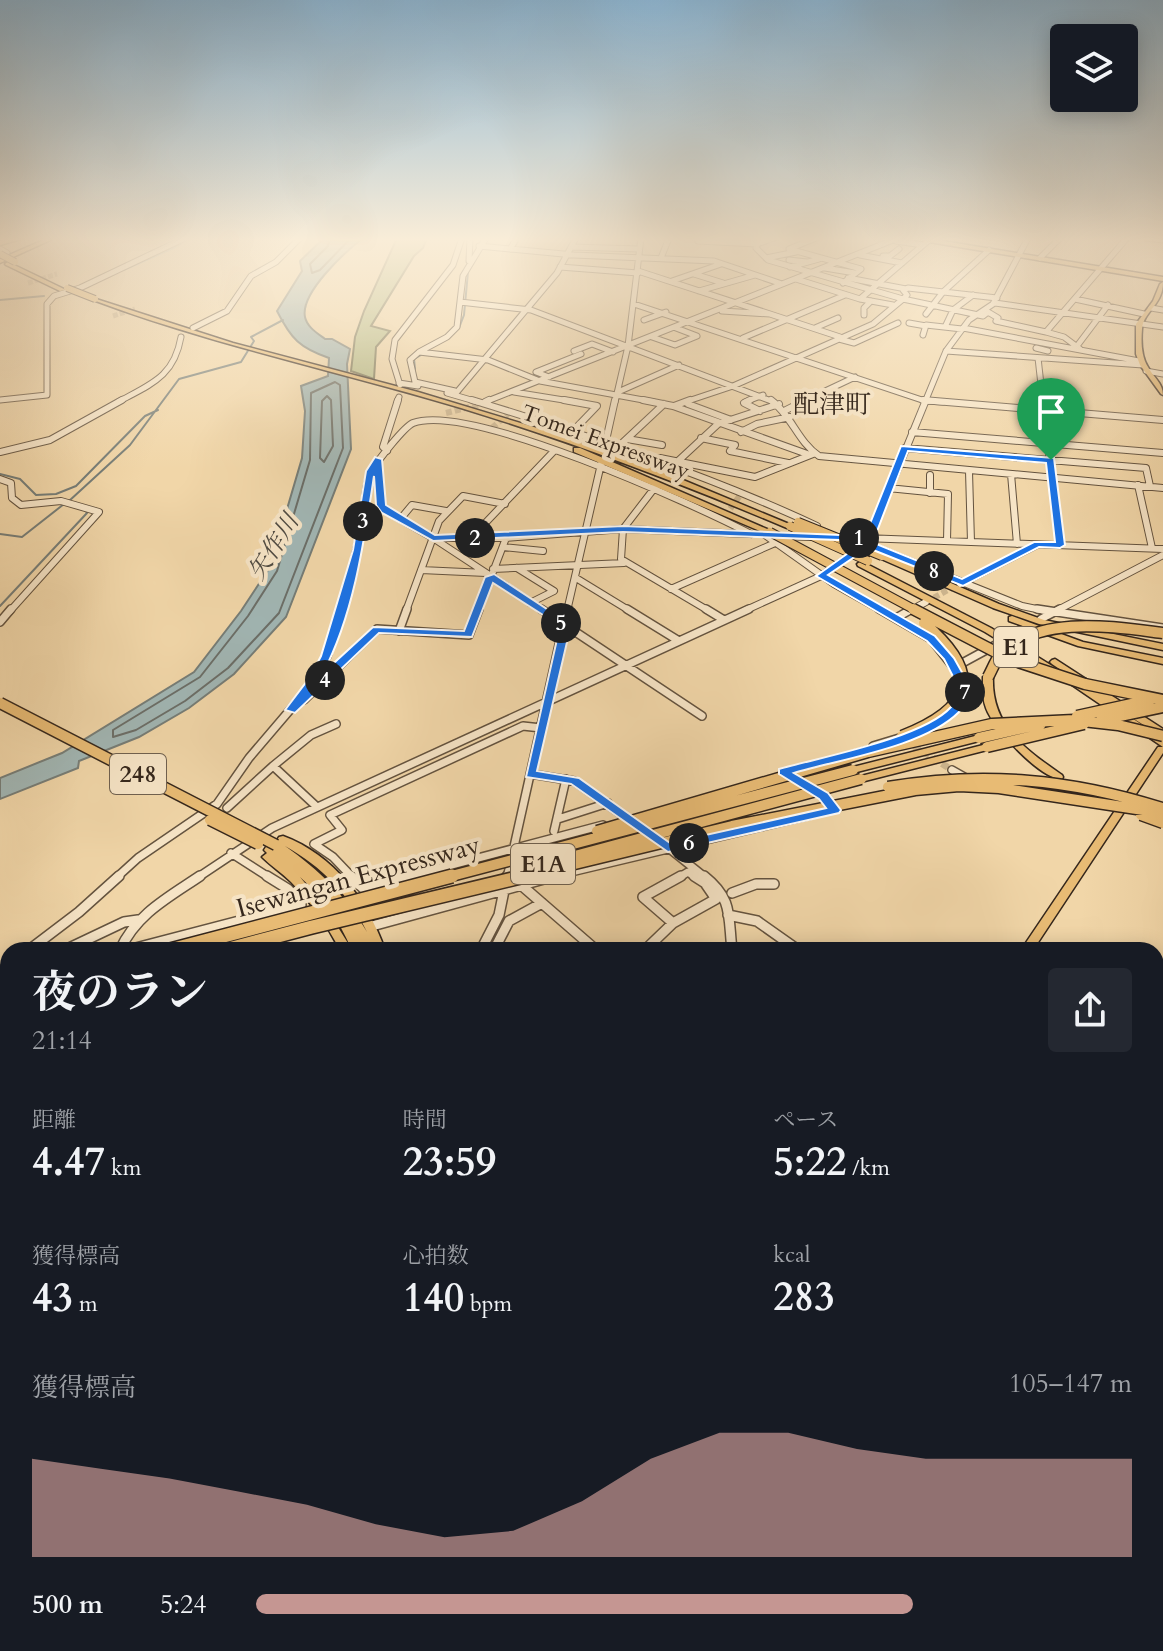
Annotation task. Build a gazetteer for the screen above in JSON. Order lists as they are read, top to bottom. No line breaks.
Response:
{"streets":{"highway":["Tomei Expressway","E1","248","E1A","Isewangan Expressway"]},"districts":["配津町"],"water":["矢作川"],"page":{"pins":["3","1","2","8","5","4","7","6"],"heading":["夜のラン","21:14"],"stats":[["距離","4.47 km"],["時間","23:59"],["ペース","5:22 /km"],["獲得標高","43 m"],["心拍数","140 bpm"],["kcal","283"]],"chart":["獲得標高","105–147 m"],"list":[{"name":"500 m","note":"5:24"}]}}
